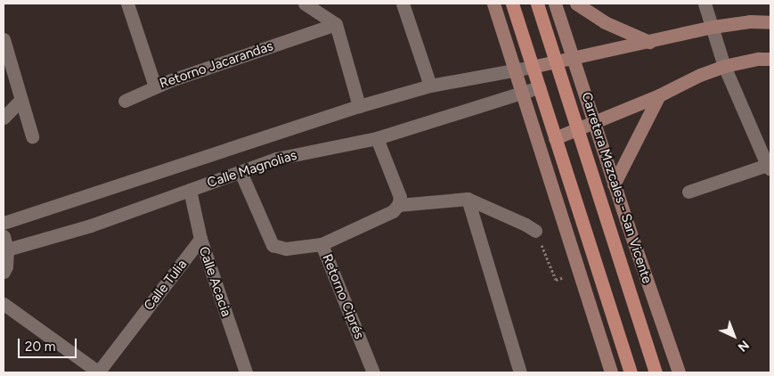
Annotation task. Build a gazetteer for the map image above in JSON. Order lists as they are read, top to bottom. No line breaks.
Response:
{"streets":{"main road":["Carretera Mezcales - San Vicente"],"street":["Retorno Jacarandas","Calle Magnolias","Calle Acacia","Calle Tulia","Retorno Ciprés"]},"crossings":[["Calle Magnolias","Calle Acacia"],["Calle Acacia","Calle Tulia"]],"scale_bar":"20 m","north":"bottom right"}
